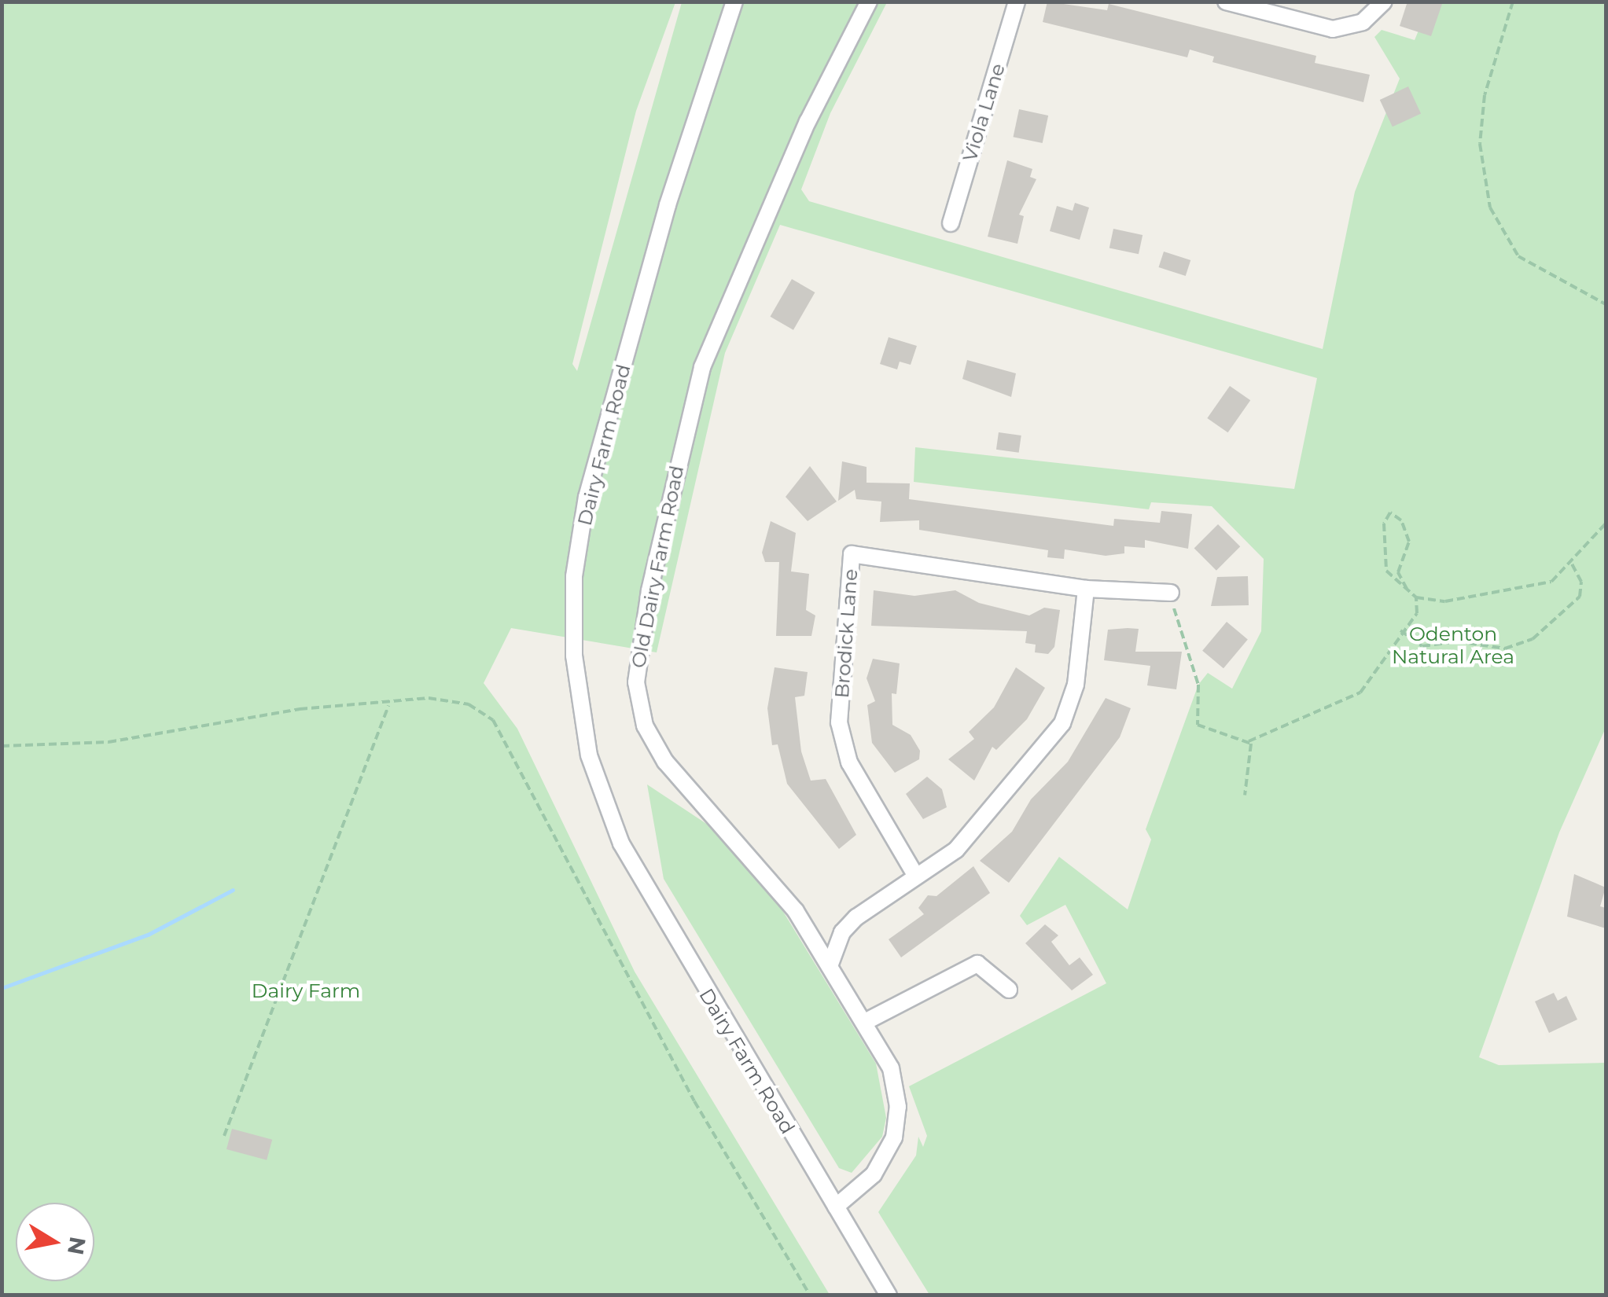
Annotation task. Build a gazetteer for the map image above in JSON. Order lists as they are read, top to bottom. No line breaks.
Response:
{"streets":{"street":["Viola Lane","Dairy Farm Road","Old Dairy Farm Road","Brodick Lane"]},"crossings":[["Dairy Farm Road","Old Dairy Farm Road"]],"parks":["Odenton Natural Area","Dairy Farm"],"north":"right"}
